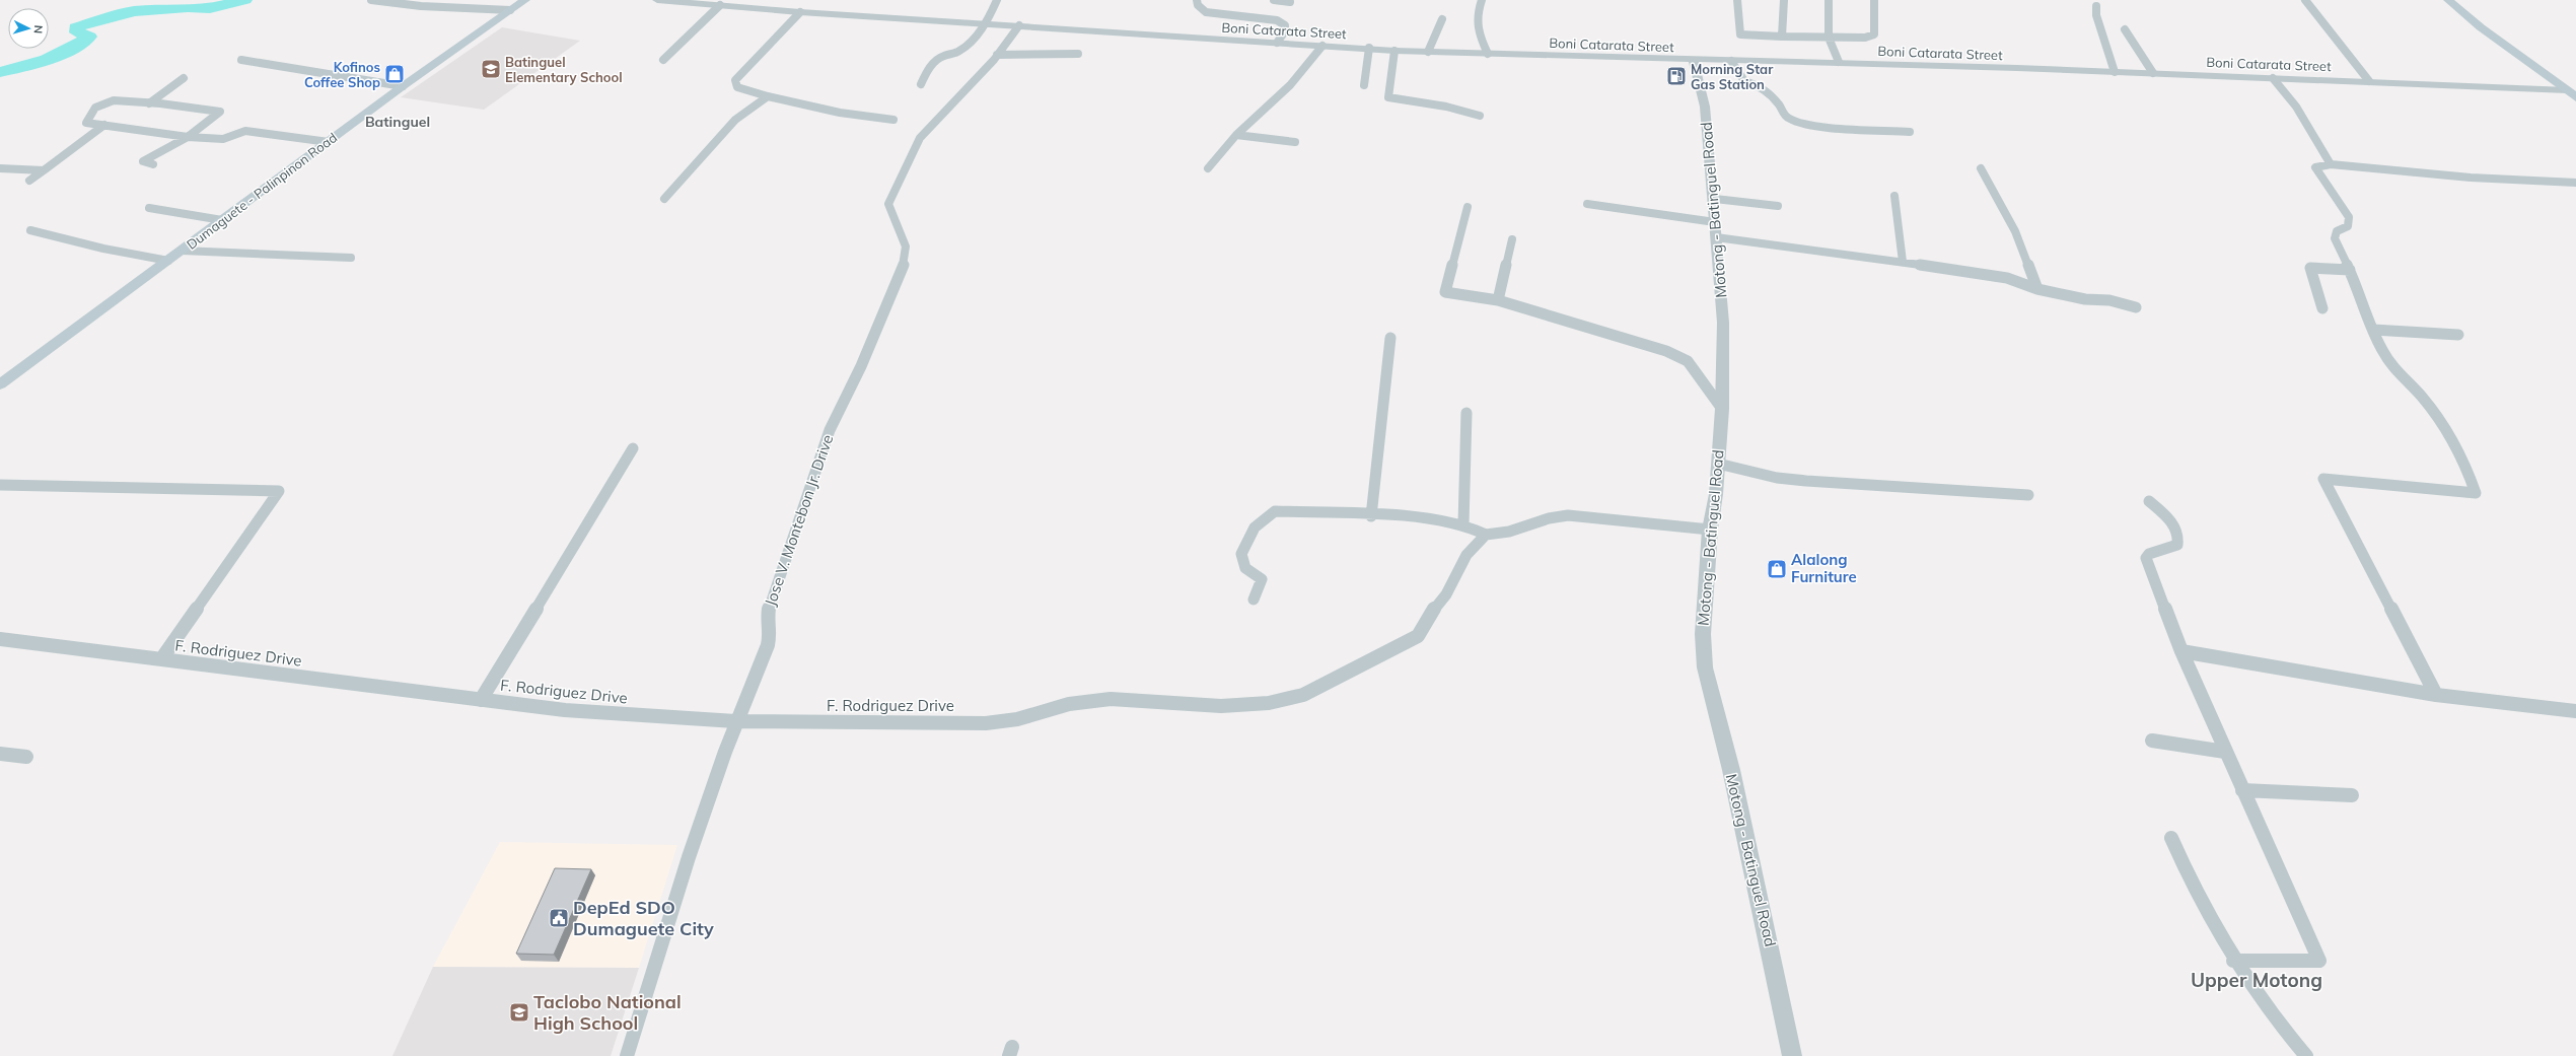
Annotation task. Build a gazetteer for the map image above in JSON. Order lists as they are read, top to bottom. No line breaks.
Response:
{"streets":{"main road":["Dumaguete - Palinpinon Road"],"street":["Boni Catarata Street","Motong - Batinguel Road","Jose V. Montebon Jr. Drive","F. Rodriguez Drive"]},"crossings":[["Boni Catarata Street","Motong - Batinguel Road"],["Boni Catarata Street","Jose V. Montebon Jr. Drive"],["Jose V. Montebon Jr. Drive","F. Rodriguez Drive"]],"districts":["Batinguel","Upper Motong"],"places":{"school or university":["Batinguel Elementary School","Taclobo National High School"],"shop":["Kofinos Coffee Shop","Alalong Furniture"],"fuel station":["Morning Star Gas Station"],"public building":["DepEd SDO Dumaguete City"]},"north":"right"}
